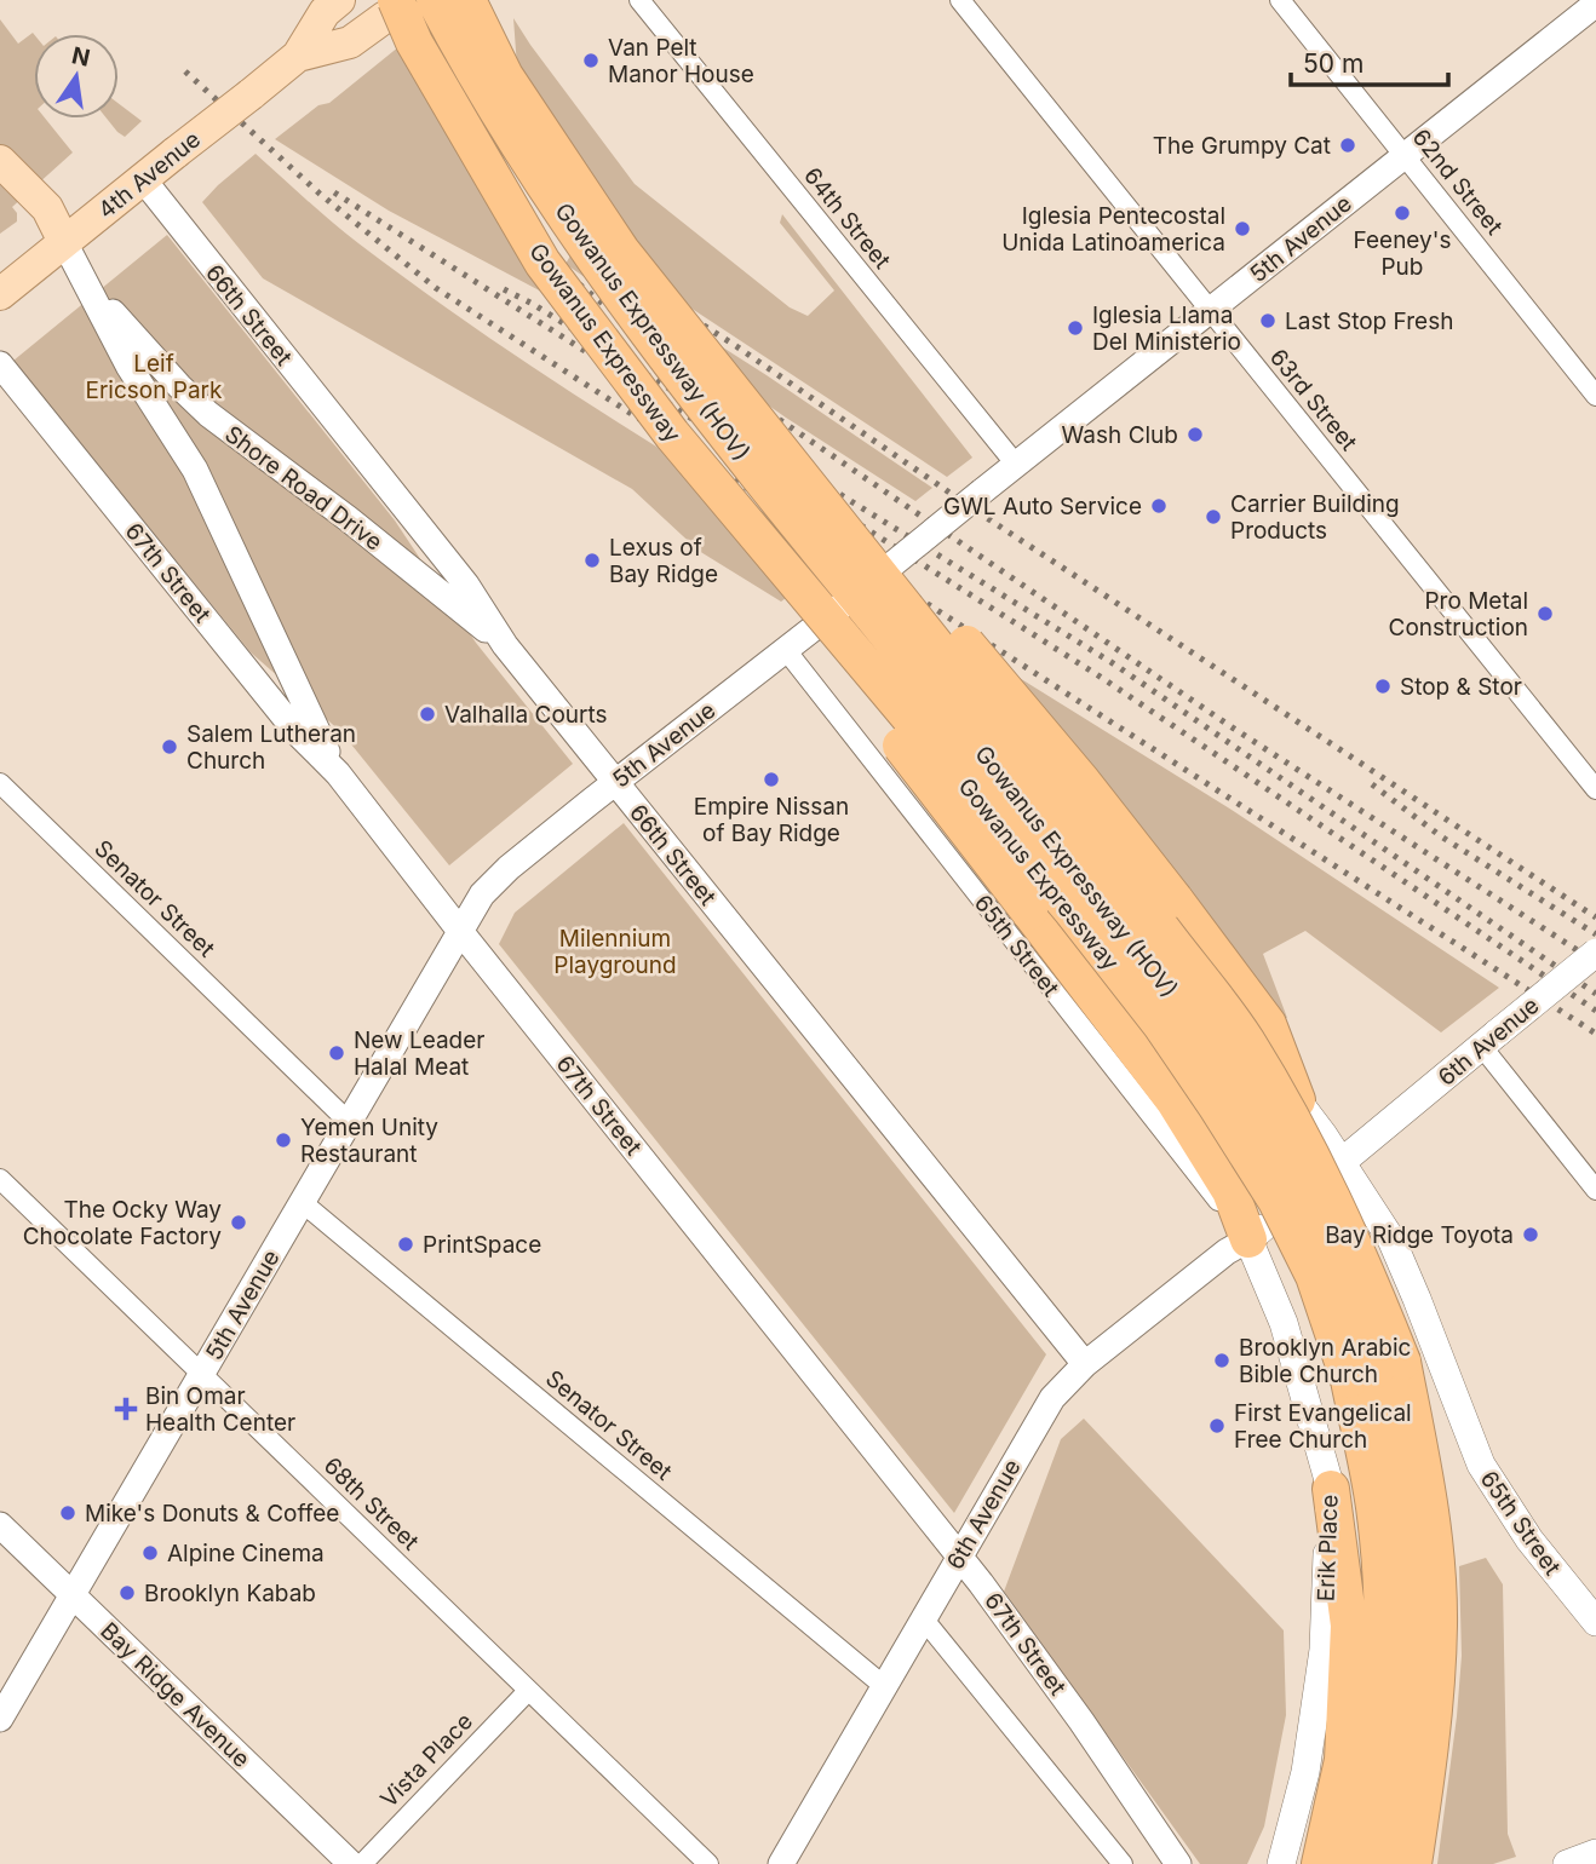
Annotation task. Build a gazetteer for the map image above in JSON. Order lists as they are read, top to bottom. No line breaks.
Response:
{"streets":{"highway":["Gowanus Expressway (HOV)","Gowanus Expressway"],"main road":["4th Avenue","Shore Road Drive","65th Street","6th Avenue","Erik Place"],"street":["62nd Street","64th Street","5th Avenue","66th Street","63rd Street","67th Street","Senator Street","68th Street","Bay Ridge Avenue","Vista Place"]},"crossings":[["4th Avenue","66th Street"],["4th Avenue","Gowanus Expressway"],["4th Avenue","Shore Road Drive"],["62nd Street","5th Avenue"],["64th Street","5th Avenue"],["5th Avenue","66th Street"],["5th Avenue","63rd Street"],["5th Avenue","67th Street"],["5th Avenue","Senator Street"],["5th Avenue","65th Street"],["5th Avenue","68th Street"],["5th Avenue","Bay Ridge Avenue"],["66th Street","Shore Road Drive"],["66th Street","6th Avenue"],["Gowanus Expressway (HOV)","Gowanus Expressway"],["Shore Road Drive","67th Street"],["67th Street","6th Avenue"],["Senator Street","6th Avenue"],["65th Street","6th Avenue"],["65th Street","Erik Place"],["6th Avenue","Erik Place"],["68th Street","Vista Place"]],"parks":["Leif Ericson Park","Milennium Playground"],"places":{"other":["Van Pelt Manor House","The Grumpy Cat","Feeney's Pub","Iglesia Pentecostal Unida Latinoamerica","Last Stop Fresh","Iglesia Llama Del Ministerio","Wash Club","GWL Auto Service","Carrier Building Products","Lexus of Bay Ridge","Pro Metal Construction","Stop & Stor","Valhalla Courts","Salem Lutheran Church","Empire Nissan of Bay Ridge","New Leader Halal Meat","Yemen Unity Restaurant","The Ocky Way Chocolate Factory","Bay Ridge Toyota","PrintSpace","Brooklyn Arabic Bible Church","First Evangelical Free Church","Mike's Donuts & Coffee","Alpine Cinema","Brooklyn Kabab"],"health":["Bin Omar Health Center"]},"scale_bar":"50 m","north":"top"}
